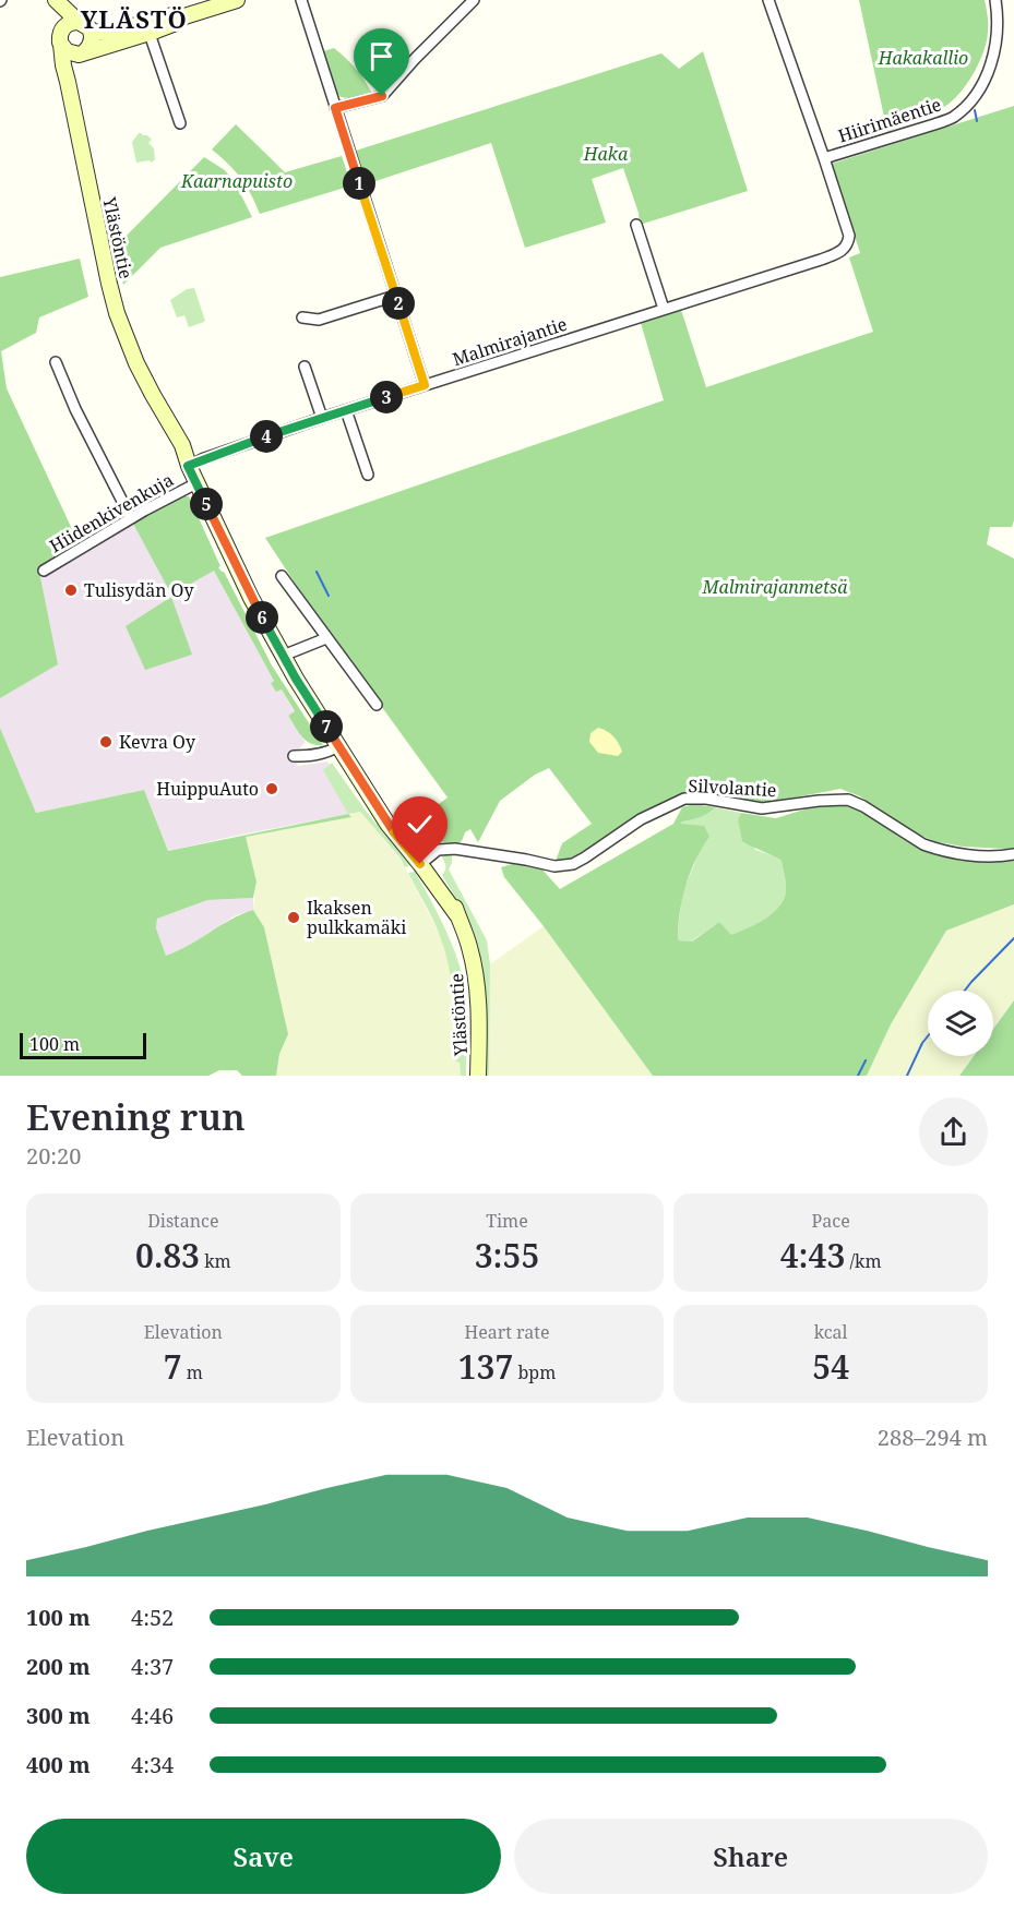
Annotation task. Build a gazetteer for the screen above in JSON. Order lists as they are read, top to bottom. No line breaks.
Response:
{"streets":{"main road":["Ylästöntie"],"street":["Hiirimäentie","Malmirajantie","Hiidenkivenkuja","Silvolantie"]},"crossings":[["Hiirimäentie","Malmirajantie"],["Ylästöntie","Malmirajantie"],["Ylästöntie","Hiidenkivenkuja"],["Ylästöntie","Silvolantie"]],"districts":["YLÄSTÖ"],"parks":["Hakakallio","Haka","Kaarnapuisto","Malmirajanmetsä"],"places":["Tulisydän Oy","Kevra Oy","HuippuAuto","Ikaksen pulkkamäki"],"scale_bar":"100 m","page":{"pins":["1","2","3","4","5","6","7"],"scale":"100 m","heading":["Evening run","20:20"],"stats":[["Distance","0.83 km"],["Time","3:55"],["Pace","4:43 /km"],["Elevation","7 m"],["Heart rate","137 bpm"],["kcal","54"]],"chart":["Elevation","288–294 m"],"list":[{"name":"100 m","note":"4:52"},{"name":"200 m","note":"4:37"},{"name":"300 m","note":"4:46"},{"name":"400 m","note":"4:34"}],"buttons":["Save","Share"]}}
